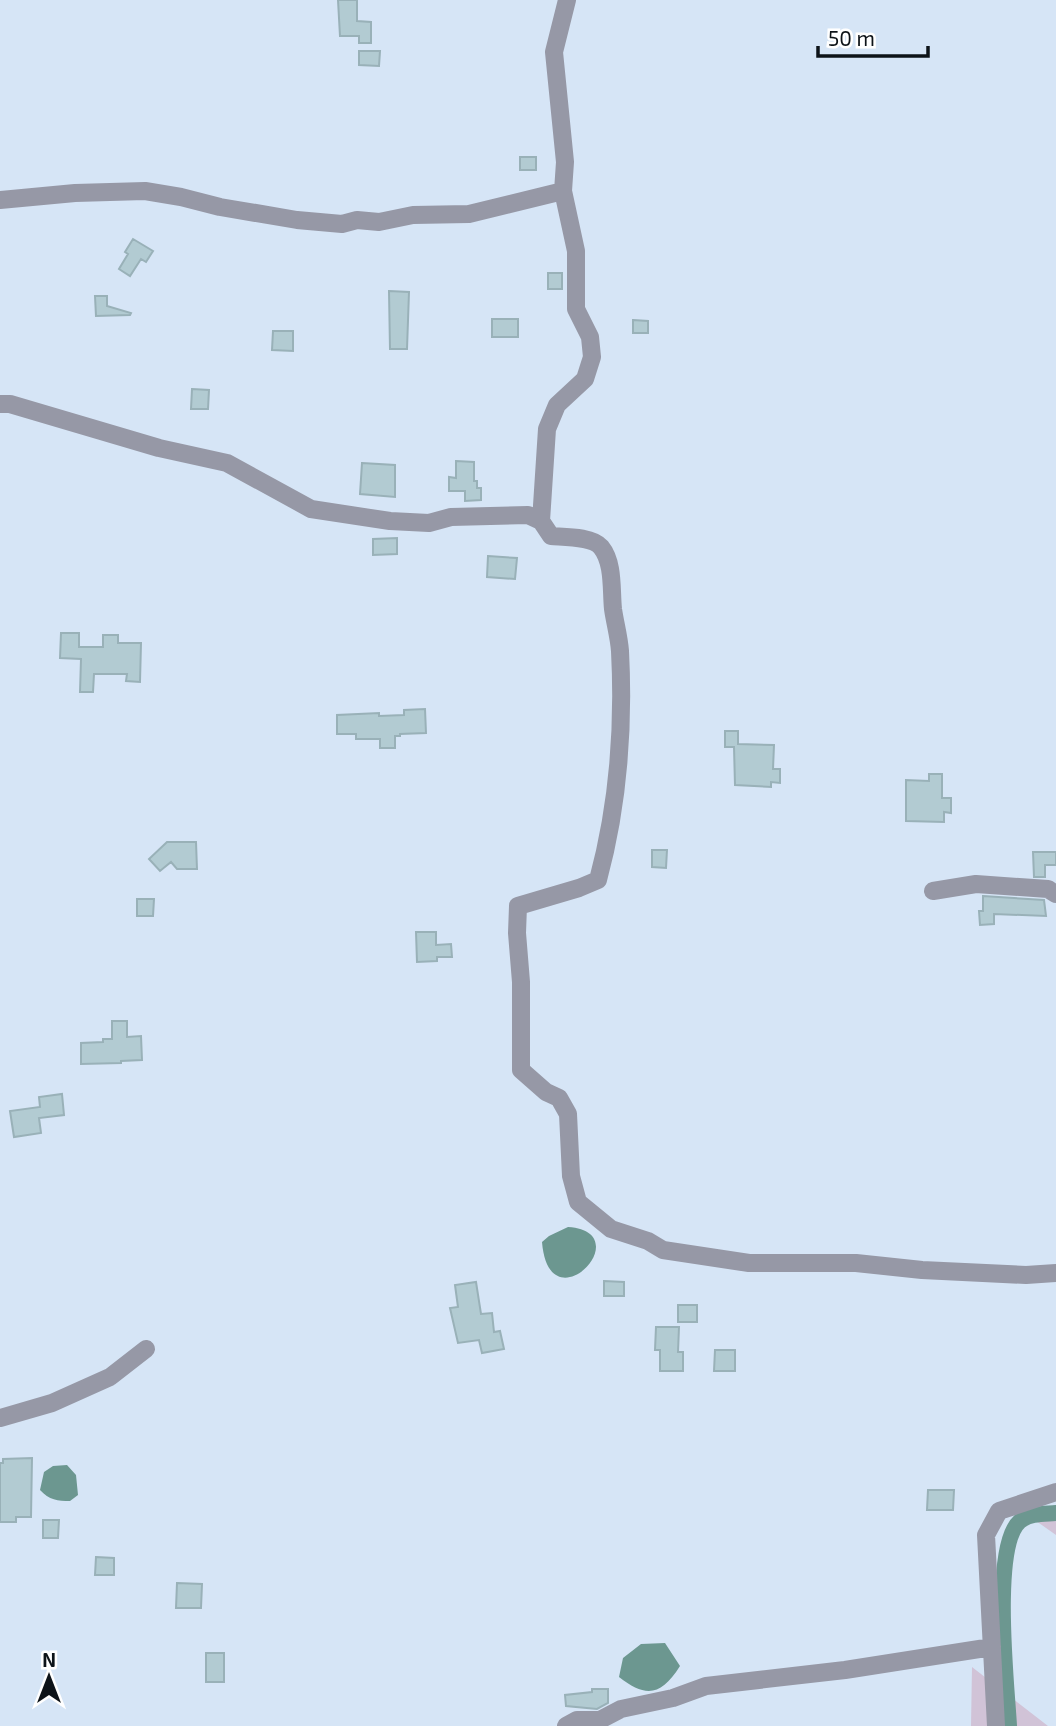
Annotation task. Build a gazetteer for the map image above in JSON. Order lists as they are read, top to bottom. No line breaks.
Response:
{"scale_bar":"50 m","north":"top"}
